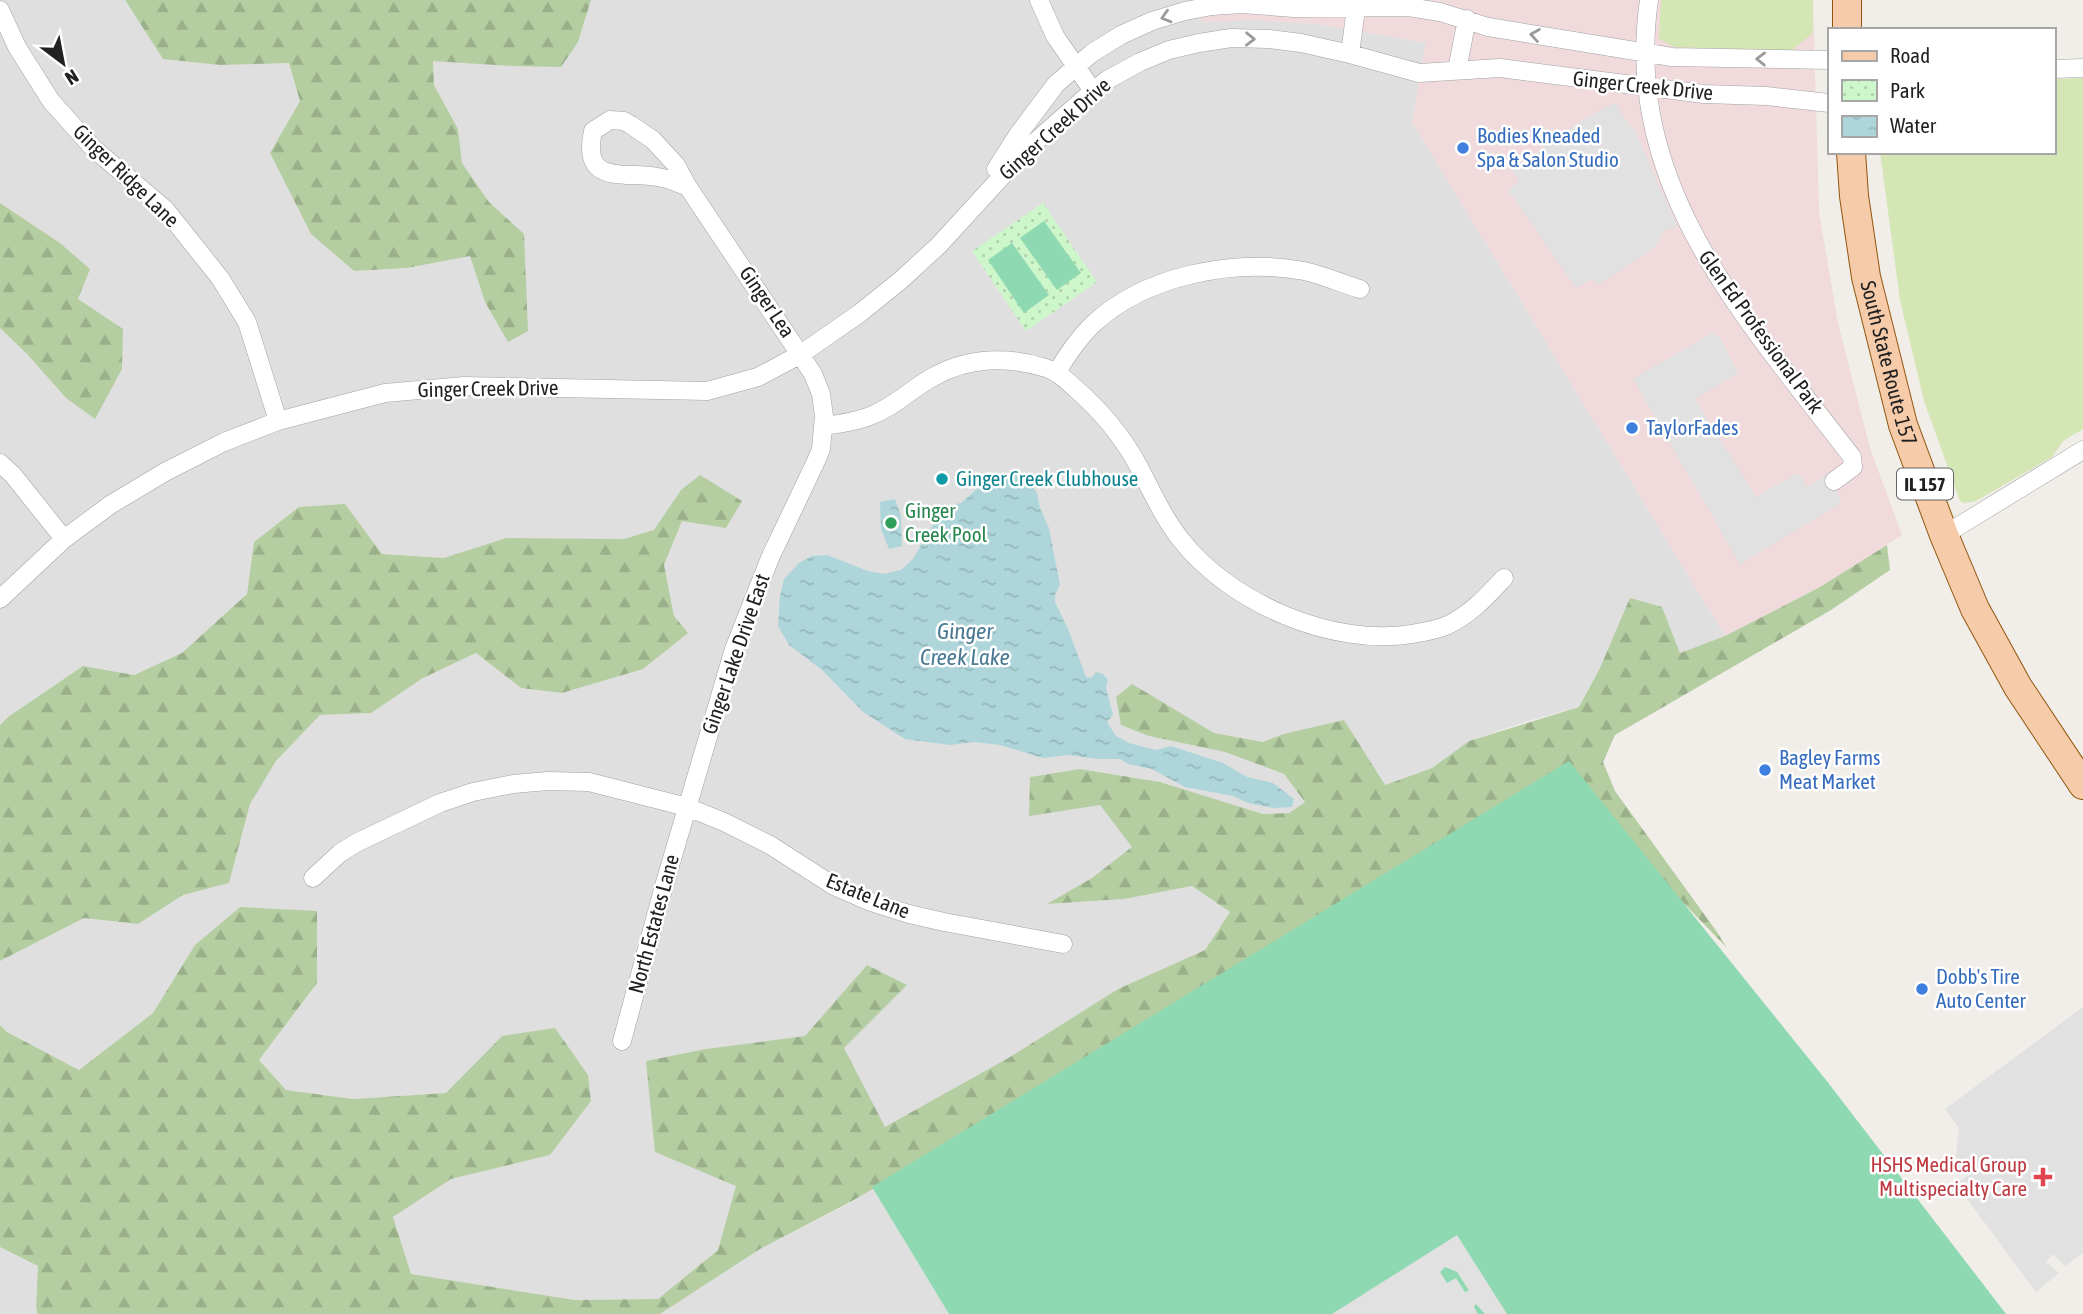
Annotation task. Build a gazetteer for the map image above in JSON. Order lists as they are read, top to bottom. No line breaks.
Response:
{"streets":{"main road":["South State Route 157","IL 157"],"street":["Ginger Creek Drive","Ginger Ridge Lane","Ginger Lea","Glen Ed Professional Park","Ginger Lake Drive East","Estate Lane","North Estates Lane"]},"crossings":[["Ginger Creek Drive","Ginger Ridge Lane"],["Ginger Creek Drive","Ginger Lea"],["Ginger Creek Drive","Glen Ed Professional Park"],["Ginger Lea","Ginger Lake Drive East"],["Ginger Lake Drive East","Estate Lane"],["Ginger Lake Drive East","North Estates Lane"],["Estate Lane","North Estates Lane"]],"water":["Ginger Creek Lake"],"places":{"other":["Bodies Kneaded Spa & Salon Studio","TaylorFades","Ginger Creek Clubhouse","Ginger Creek Pool","Bagley Farms Meat Market","Dobb's Tire Auto Center"],"health":["HSHS Medical Group Multispecialty Care"]},"legend":["Road","Park","Water"],"north":"bottom right"}
